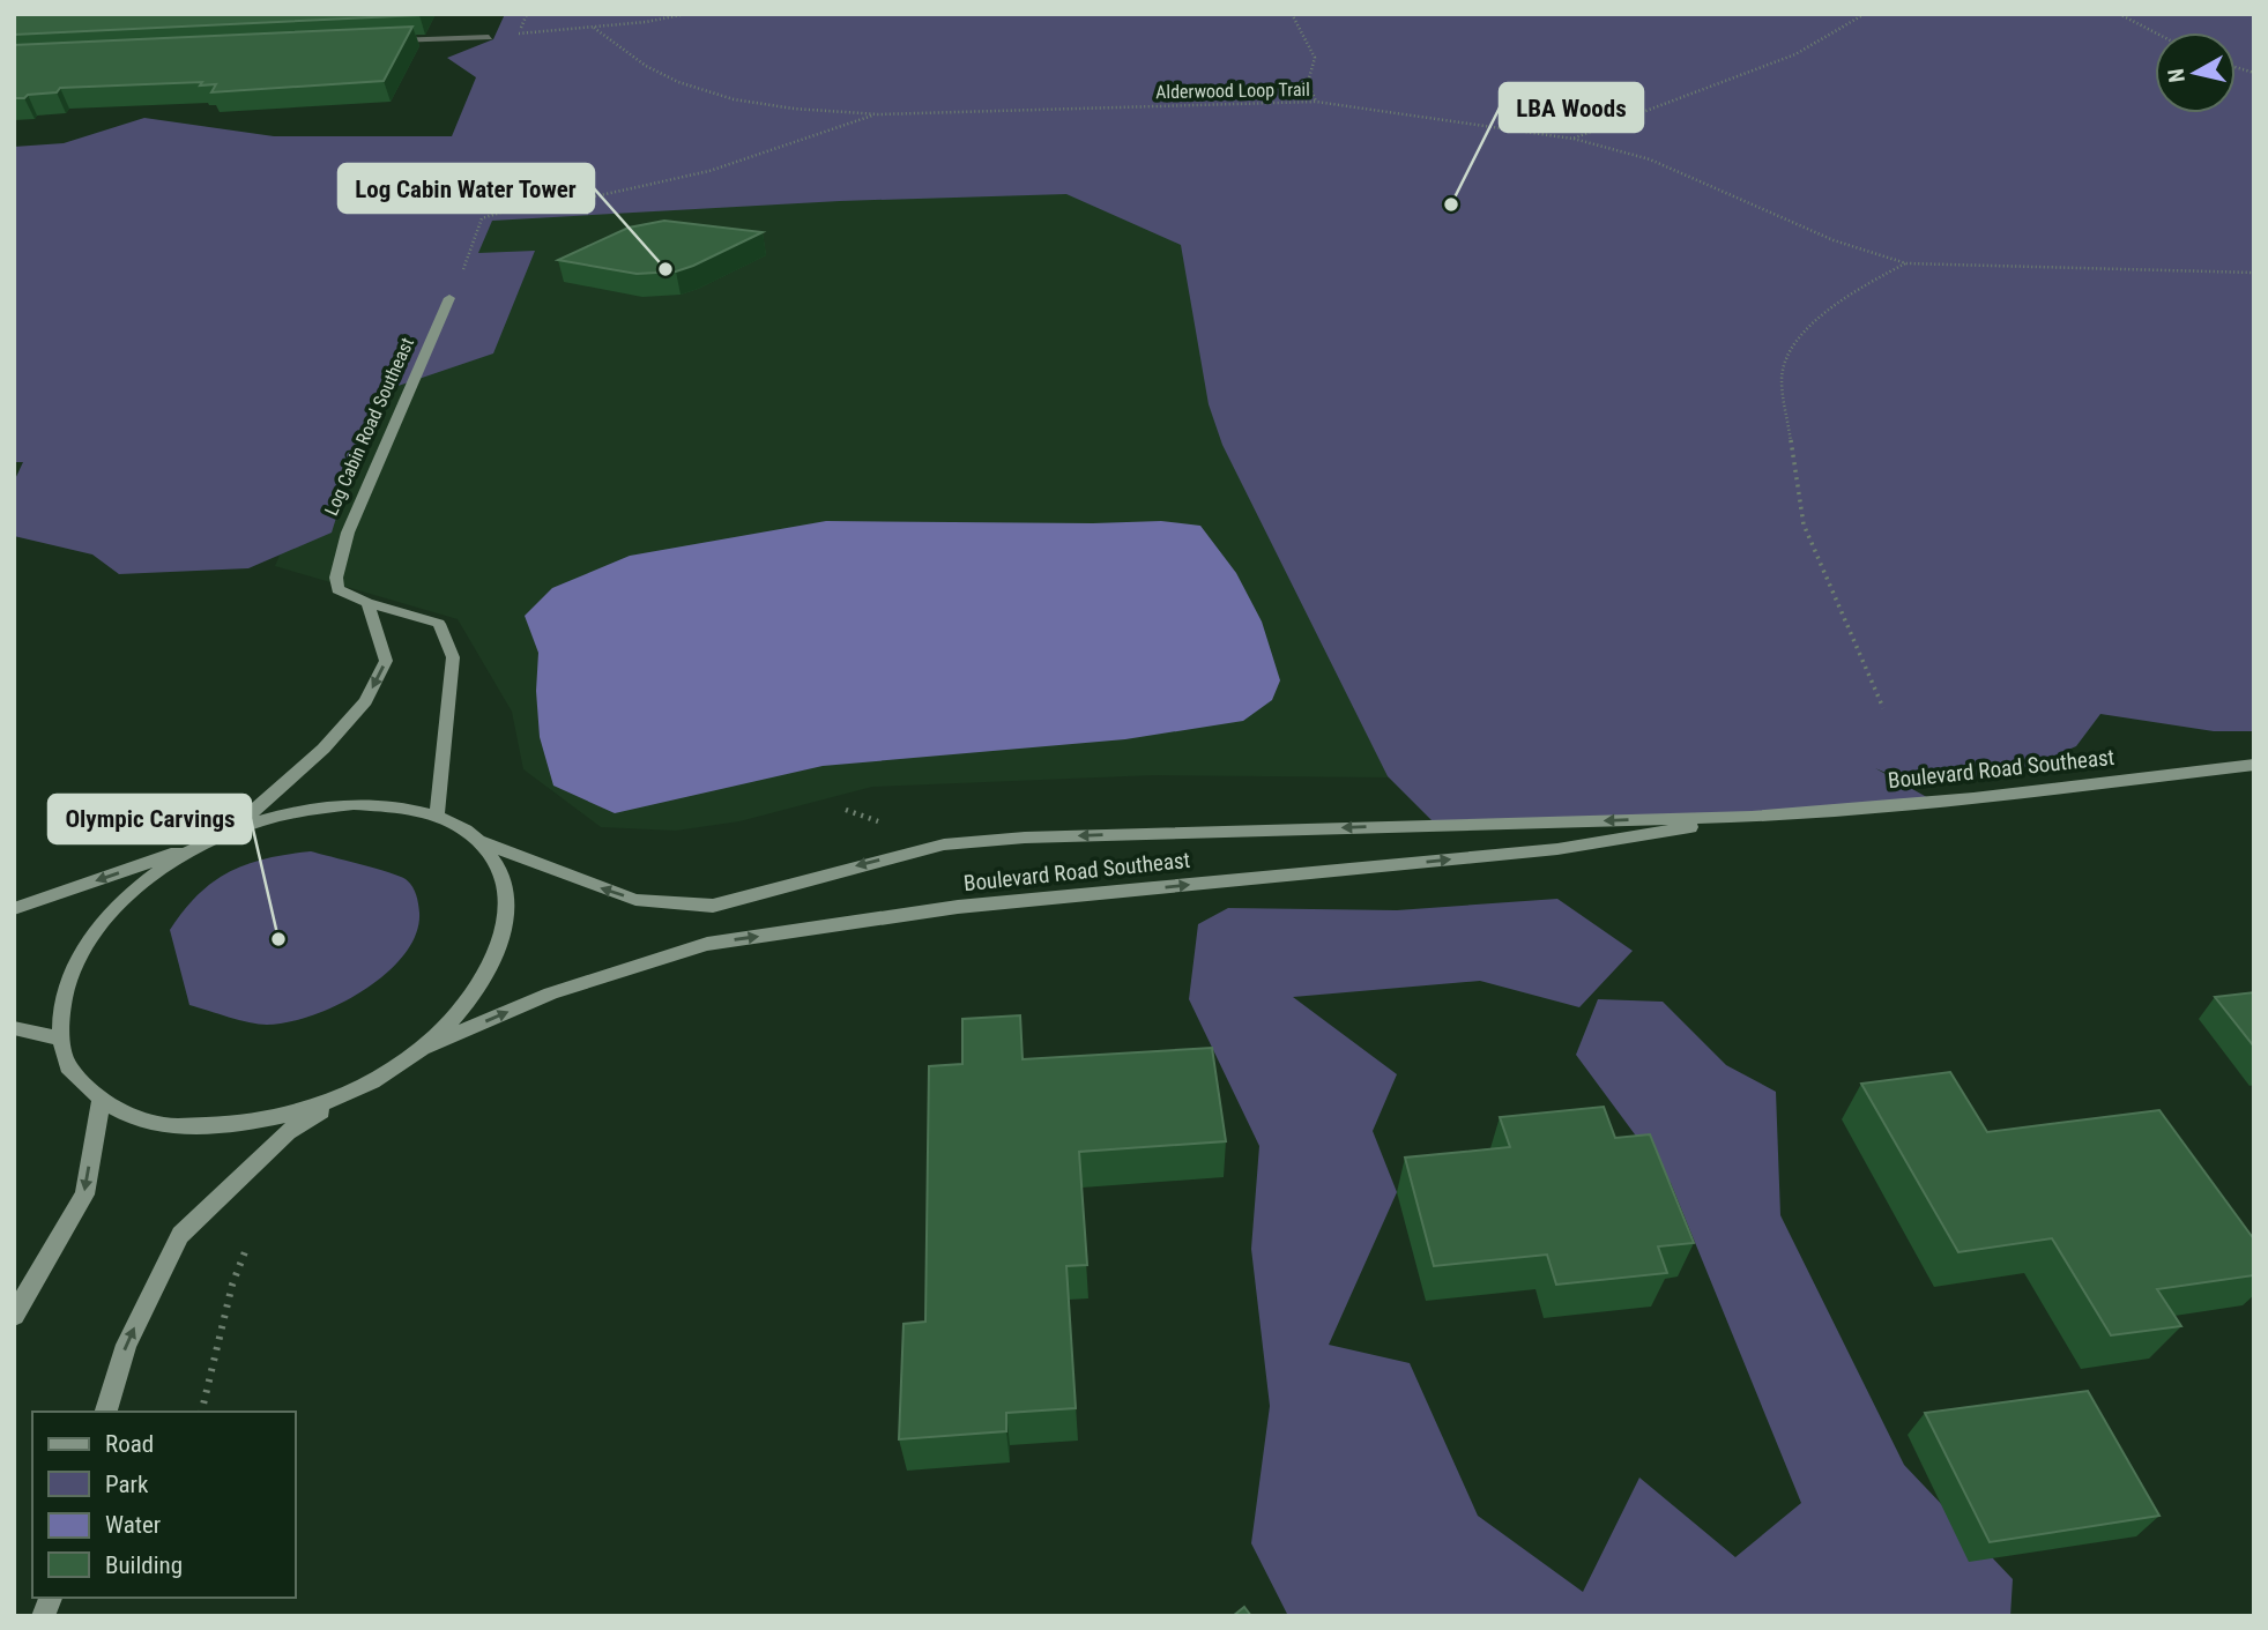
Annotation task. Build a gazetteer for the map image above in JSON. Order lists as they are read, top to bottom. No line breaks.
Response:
{"streets":{"street":["Log Cabin Road Southeast","Boulevard Road Southeast"],"path":["Alderwood Loop Trail"]},"places":["LBA Woods","Log Cabin Water Tower","Olympic Carvings"],"legend":["Road","Park","Water","Building"],"north":"left"}
